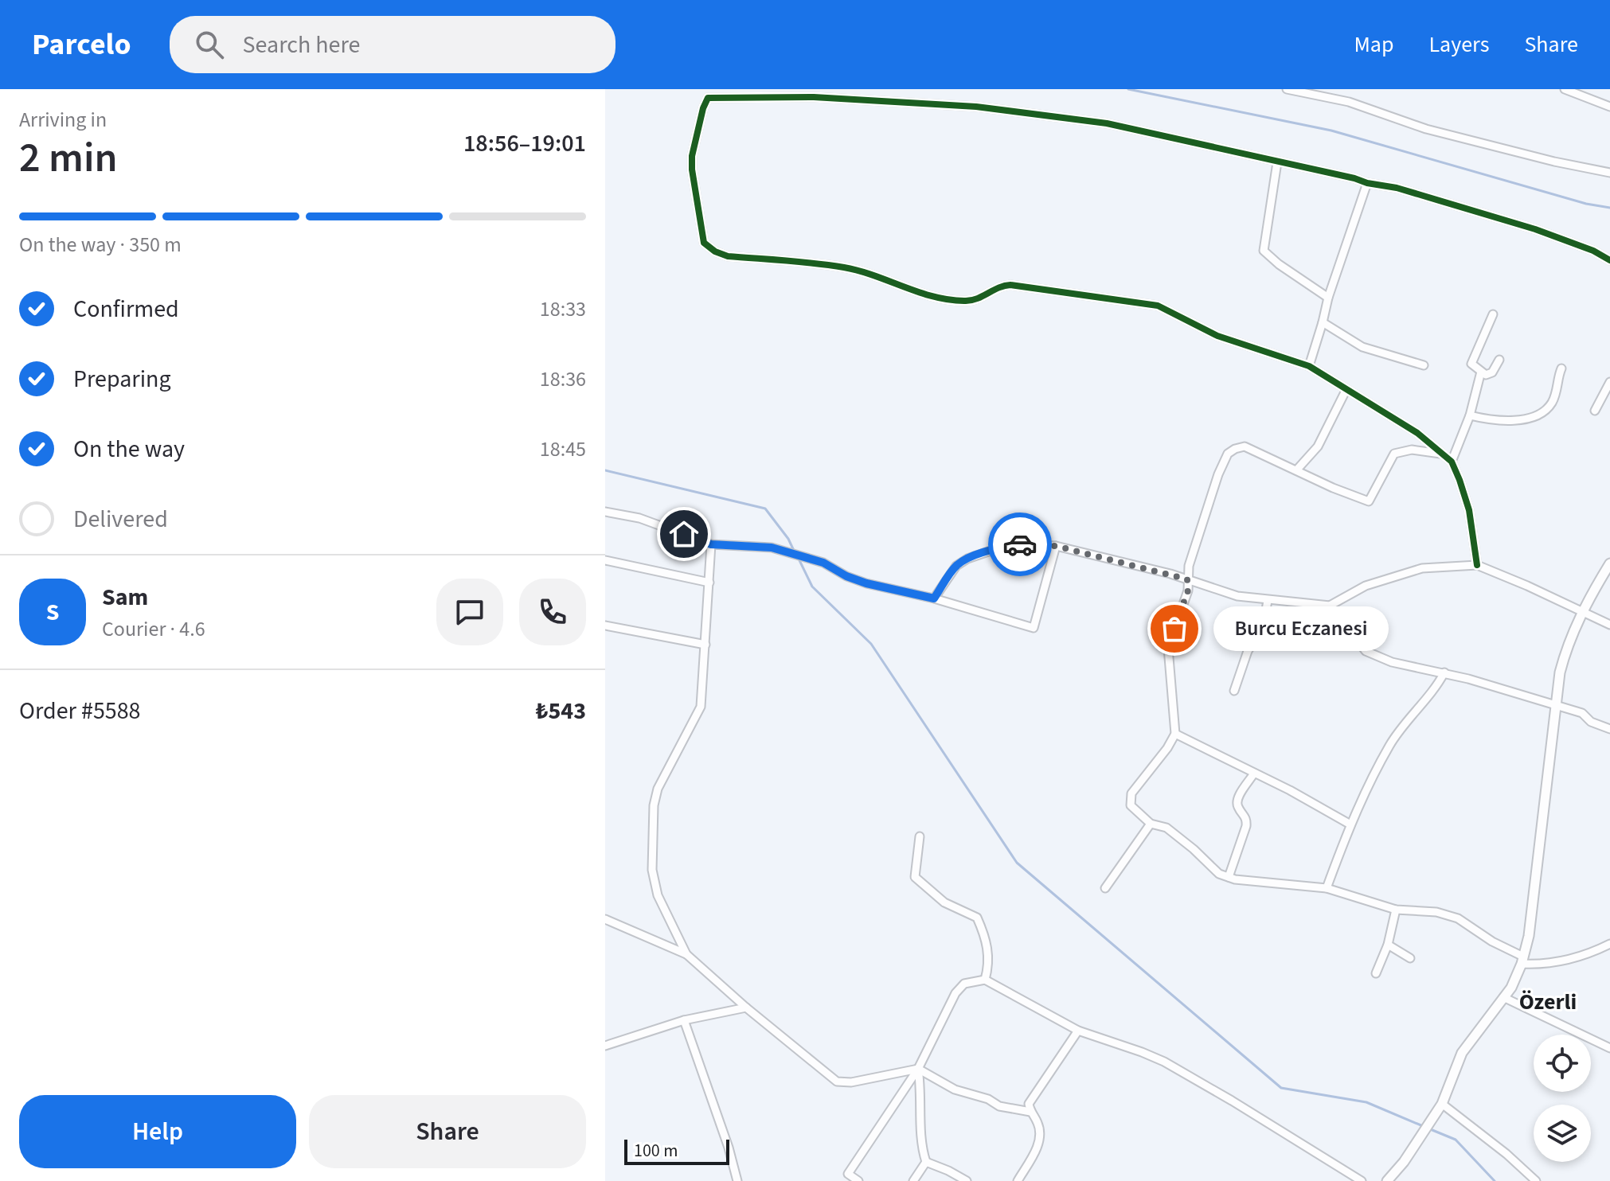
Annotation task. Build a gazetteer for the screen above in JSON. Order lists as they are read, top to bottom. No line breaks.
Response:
{"districts":["Özerli"],"places":["Burcu Eczanesi"],"scale_bar":"100 m","page":{"header":"Parcelo","search":"Search here","nav":["Map","Layers","Share"],"heading":["2 min","Arriving in","18:56–19:01"],"panel":["Sam","Courier · 4.6","Order #5588","₺543"],"bar":"On the way · 350 m","list":[["Confirmed","18:33"],["Preparing","18:36"],["On the way","18:45"],"Delivered"],"round":"S","bubble":"Burcu Eczanesi","buttons":["Help","Share"],"scale":"100 m"}}
